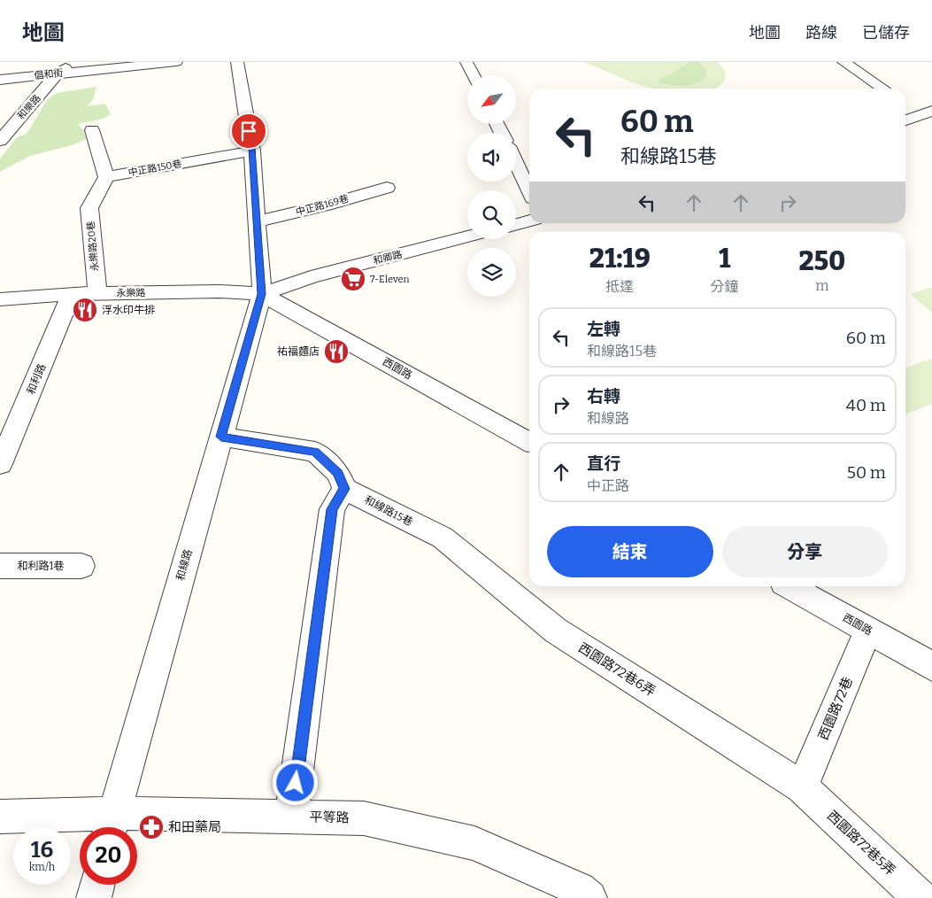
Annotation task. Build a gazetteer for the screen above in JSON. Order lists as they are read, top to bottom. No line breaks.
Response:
{"streets":{"street":["倡和街","和樂路","中正路150巷","中正路169巷","永樂路20巷","和卿路","永樂路","西園路","和利路","和線路15巷","和線路","和利路1巷","西園路72巷6弄","西園路72巷","平等路","西園路72巷5弄"]},"crossings":[["倡和街","和樂路"],["中正路150巷","永樂路20巷"],["永樂路20巷","永樂路"],["和卿路","永樂路"],["和卿路","西園路"],["和卿路","和線路"],["永樂路","西園路"],["永樂路","和利路"],["永樂路","和線路"],["西園路","和線路"],["西園路","西園路72巷"],["和線路15巷","西園路72巷6弄"],["和線路","平等路"],["西園路72巷6弄","西園路72巷"],["西園路72巷6弄","西園路72巷5弄"],["西園路72巷","西園路72巷5弄"]],"places":{"supermarket":["7-Eleven"],"restaurant":["浮水印牛排","祐福麵店"],"pharmacy":["和田藥局"]},"north":"bottom left","page":{"header":"地圖","nav":["地圖","路線","已儲存"],"turn":["60 m","和線路15巷"],"eta":["21:19","抵達","1","分鐘","250","m"],"list":[{"name":"左轉","note":"和線路15巷","value":"60 m"},{"name":"右轉","note":"和線路","value":"40 m"},{"name":"直行","note":"中正路","value":"50 m"}],"buttons":["結束","分享"],"speed":"16 km/h","limit":"20"}}
